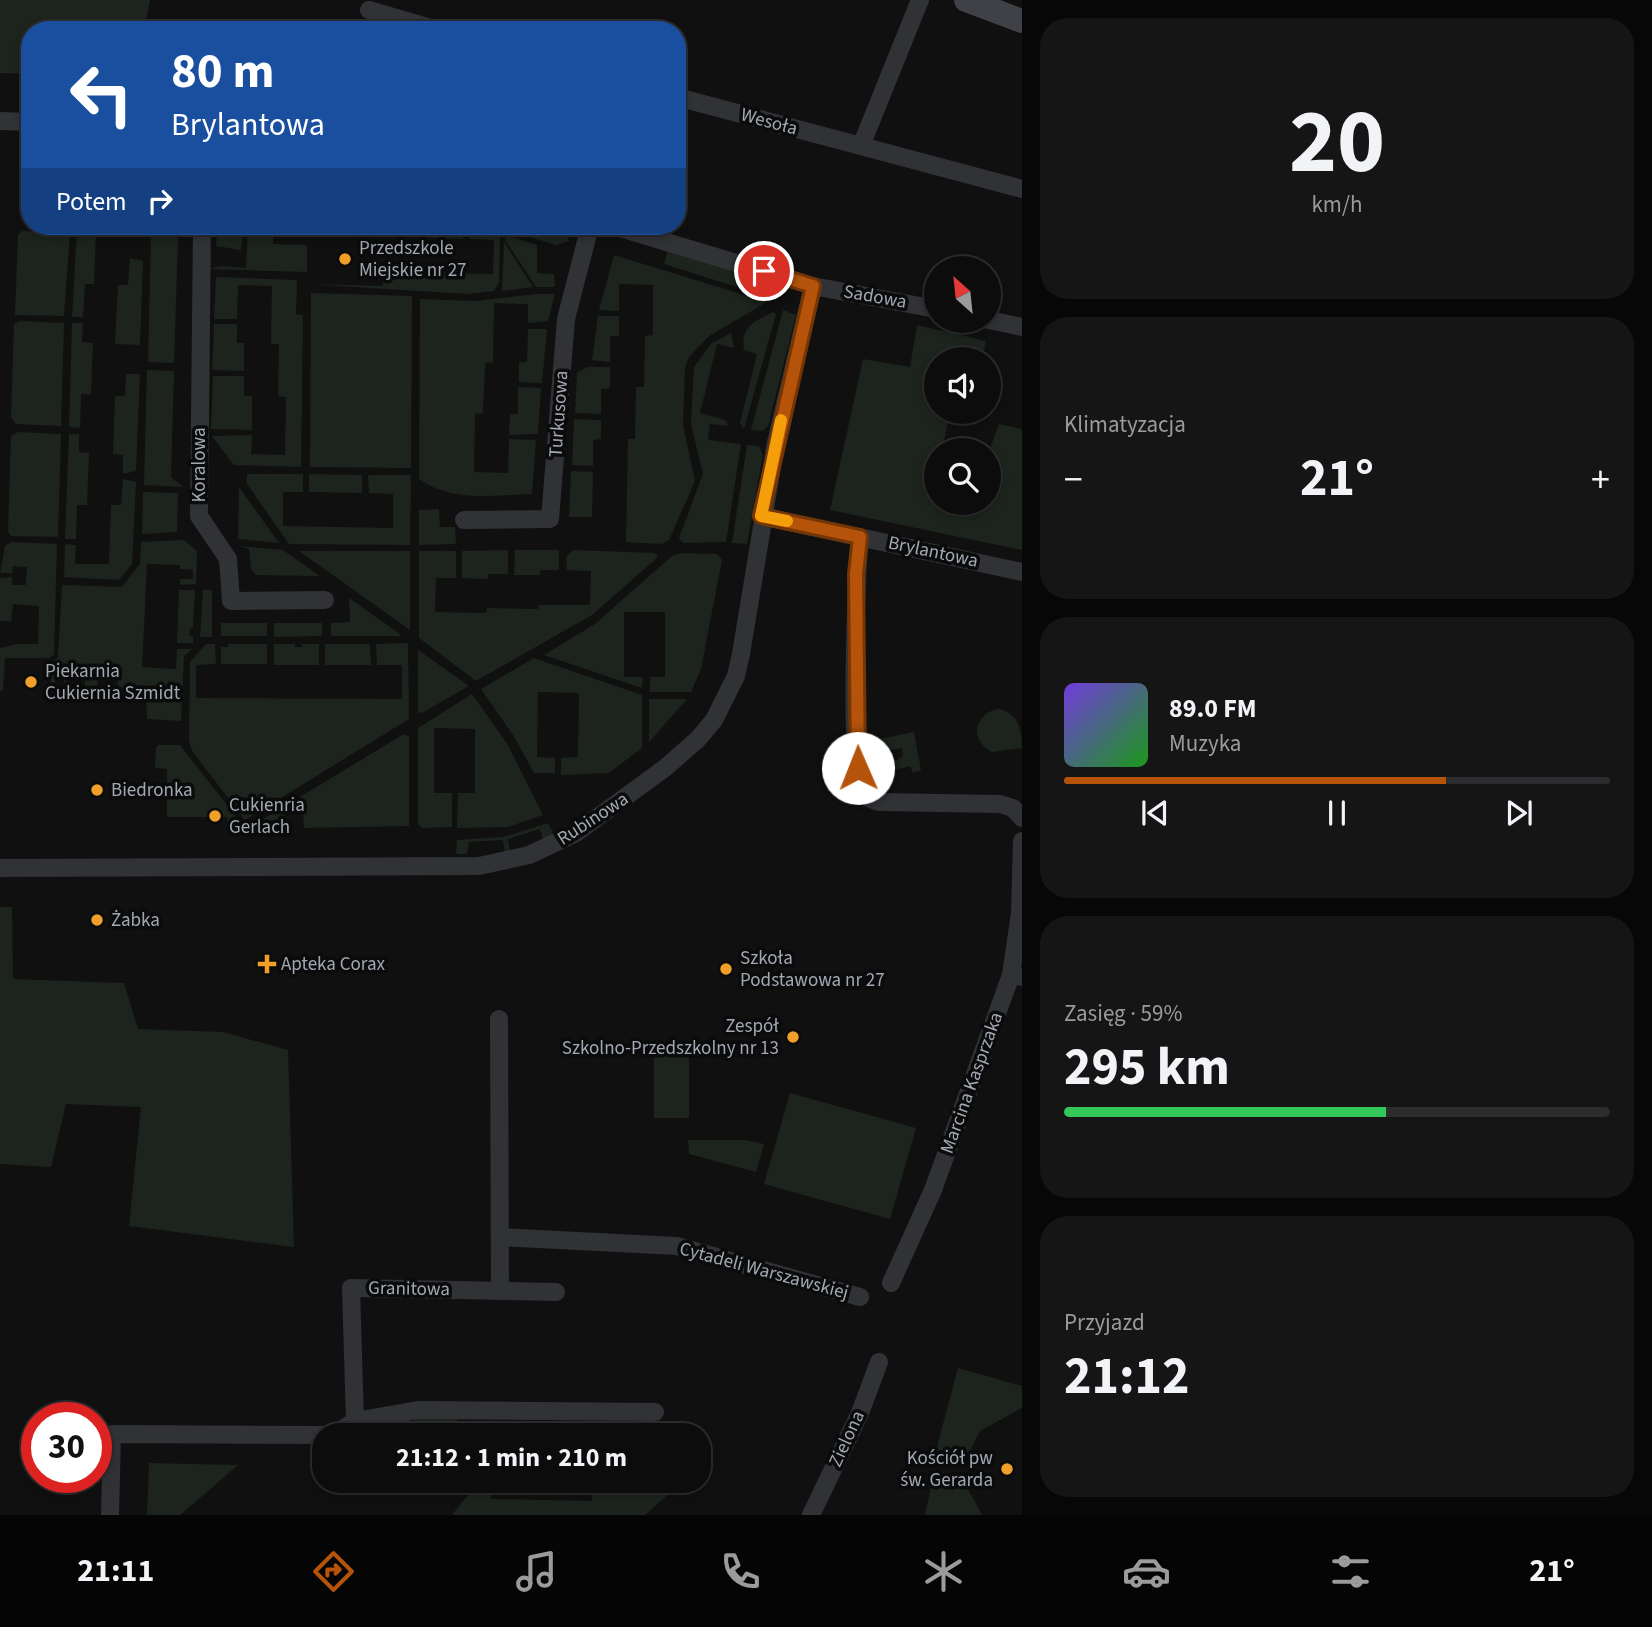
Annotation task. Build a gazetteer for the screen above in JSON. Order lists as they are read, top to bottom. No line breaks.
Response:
{"streets":{"street":["Wesoła","Sadowa","Turkusowa","Koralowa","Brylantowa","Rubinowa","Marcina Kasprzaka","Cytadeli Warszawskiej","Granitowa","Zielona"]},"crossings":[["Sadowa","Rubinowa"],["Brylantowa","Rubinowa"]],"places":{"other":["Przedszkole Miejskie nr 27","Piekarnia Cukiernia Szmidt","Biedronka","Cukienria Gerlach","Żabka","Szkoła Podstawowa nr 27","Zespół Szkolno-Przedszkolny nr 13","Kościół pw św. Gerarda"],"health":["Apteka Corax"]},"north":"top left","page":{"tile":[["20","km/h"],"Klimatyzacja",["Zasięg · 59%","295 km"],["Przyjazd","21:12"]],"turn":["80 m","Brylantowa"],"then":"Potem","heat":["−","21°","+"],"song":["89.0 FM","Muzyka"],"limit":"30","trip":"21:12 · 1 min · 210 m","tabs":["21:11","21°"]}}
